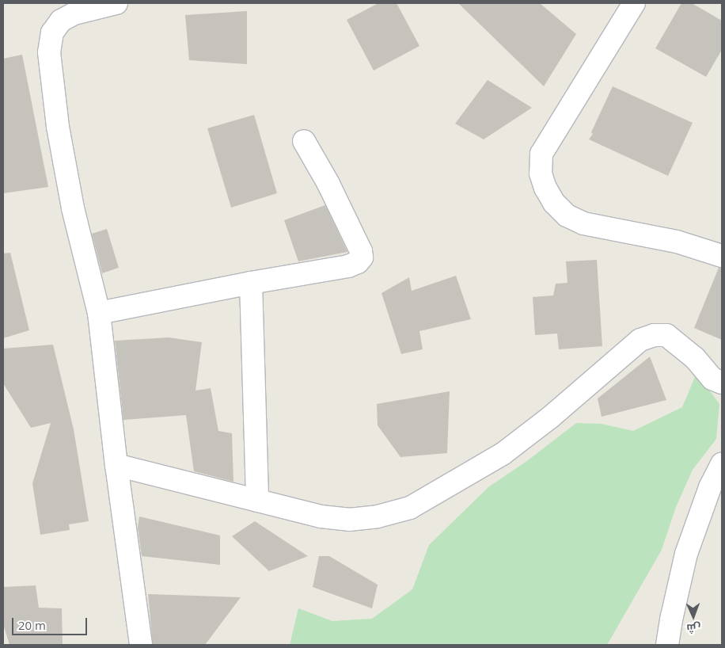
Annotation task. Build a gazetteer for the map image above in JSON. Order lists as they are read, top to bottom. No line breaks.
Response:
{"scale_bar":"20 m","north":"bottom"}
